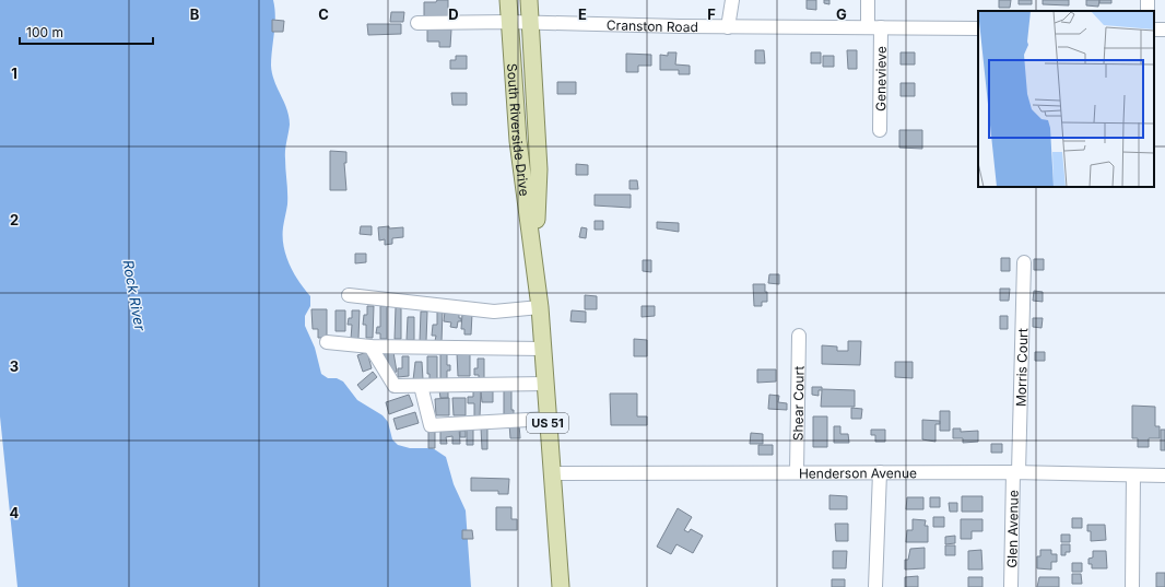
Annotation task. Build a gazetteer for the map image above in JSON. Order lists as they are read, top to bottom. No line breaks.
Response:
{"streets":{"main road":["South Riverside Drive","US 51"],"street":["Cranston Road","Genevieve","Morris Court","Shear Court","Henderson Avenue","Glen Avenue"]},"crossings":[["Cranston Road","Genevieve"],["Cranston Road","South Riverside Drive"],["South Riverside Drive","Henderson Avenue"],["Morris Court","Henderson Avenue"],["Morris Court","Glen Avenue"],["Shear Court","Henderson Avenue"],["Henderson Avenue","Glen Avenue"]],"water":["Rock River"],"scale_bar":"100 m","grid":{"columns":["B","C","D","E","F","G"],"rows":["1","2","3","4"]}}
